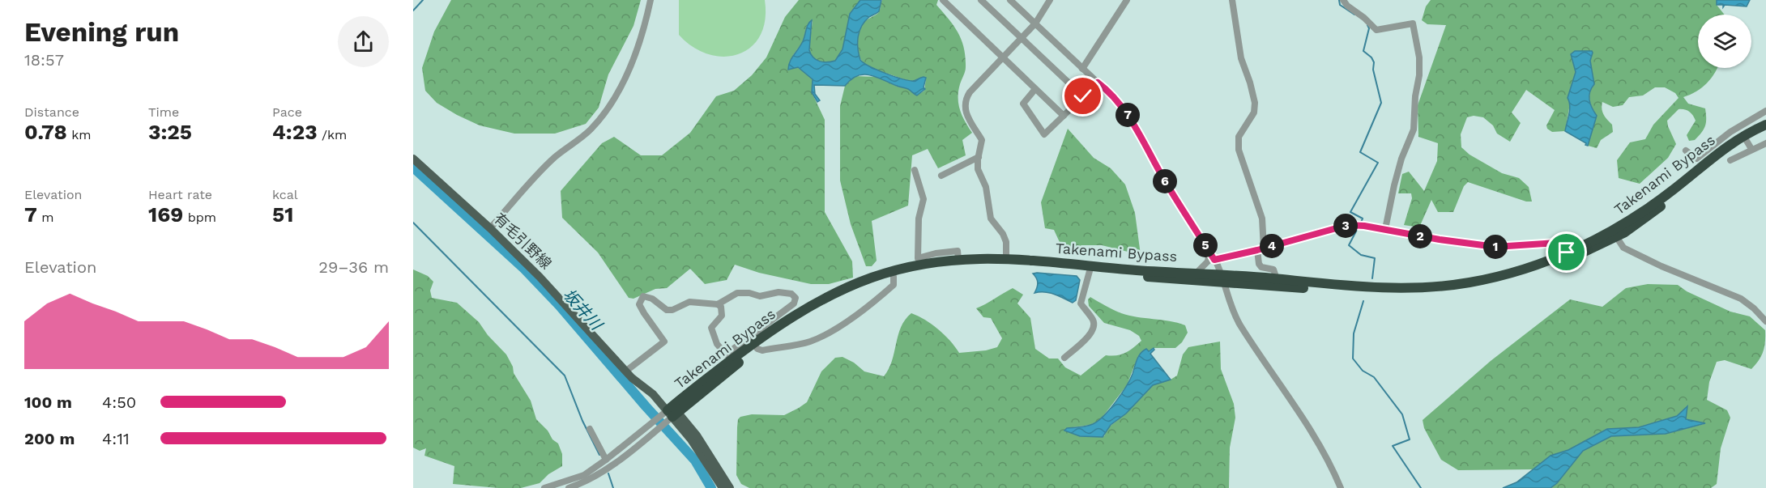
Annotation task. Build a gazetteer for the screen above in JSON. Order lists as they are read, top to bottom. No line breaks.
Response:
{"streets":{"highway":["Takenami Bypass"],"main road":["有毛引野線"]},"crossings":[["Takenami Bypass","有毛引野線"]],"water":["坂井川"],"page":{"heading":["Evening run","18:57"],"stats":[["Distance","0.78 km"],["Time","3:25"],["Pace","4:23 /km"],["Elevation","7 m"],["Heart rate","169 bpm"],["kcal","51"]],"pins":["7","6","3","2","5","4","1"],"chart":["Elevation","29–36 m"],"list":[{"name":"100 m","note":"4:50"},{"name":"200 m","note":"4:11"}]}}
